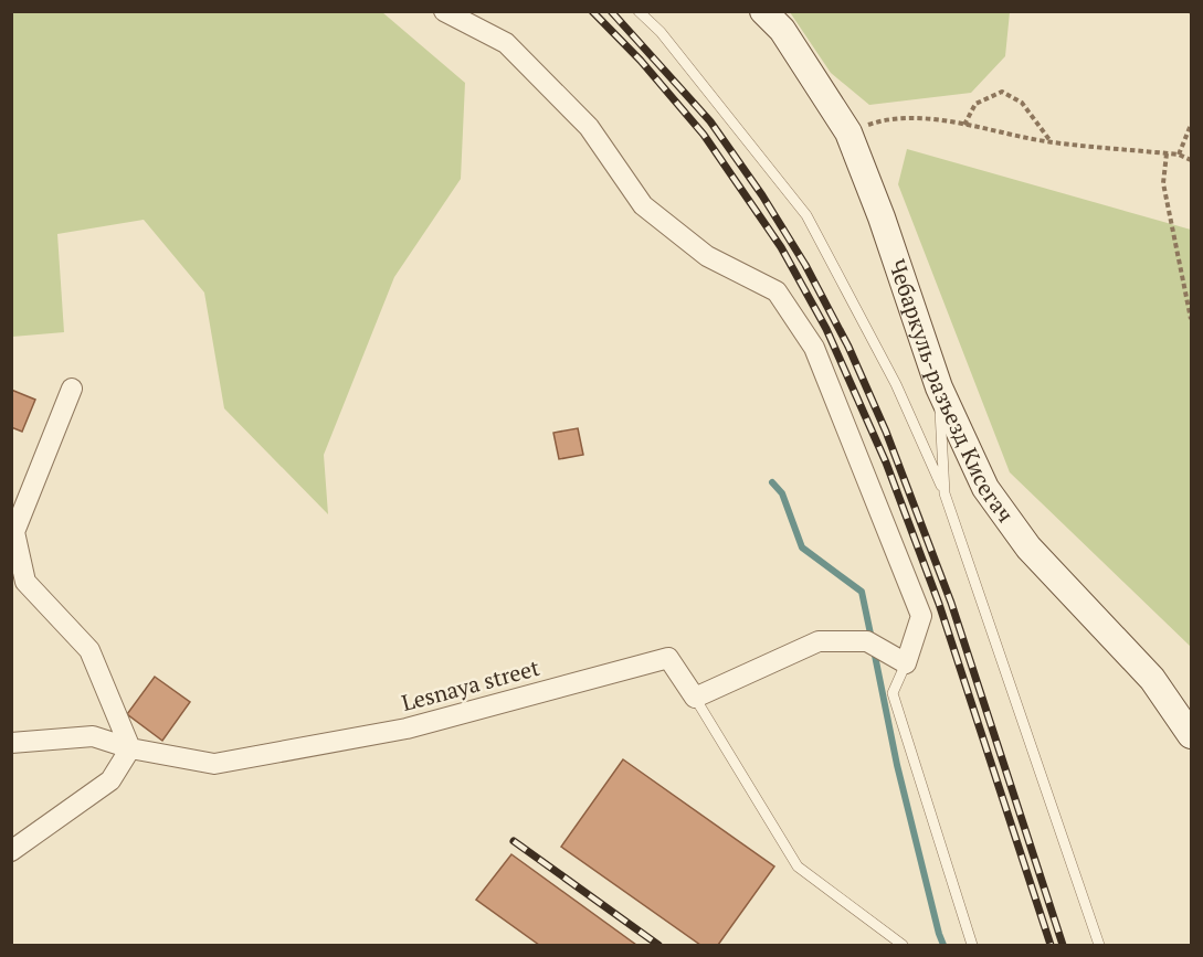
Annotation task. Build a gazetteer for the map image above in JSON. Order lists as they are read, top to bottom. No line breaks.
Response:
{"streets":{"street":["Чебаркуль-разъезд Кисегач","Lesnaya street"]}}
